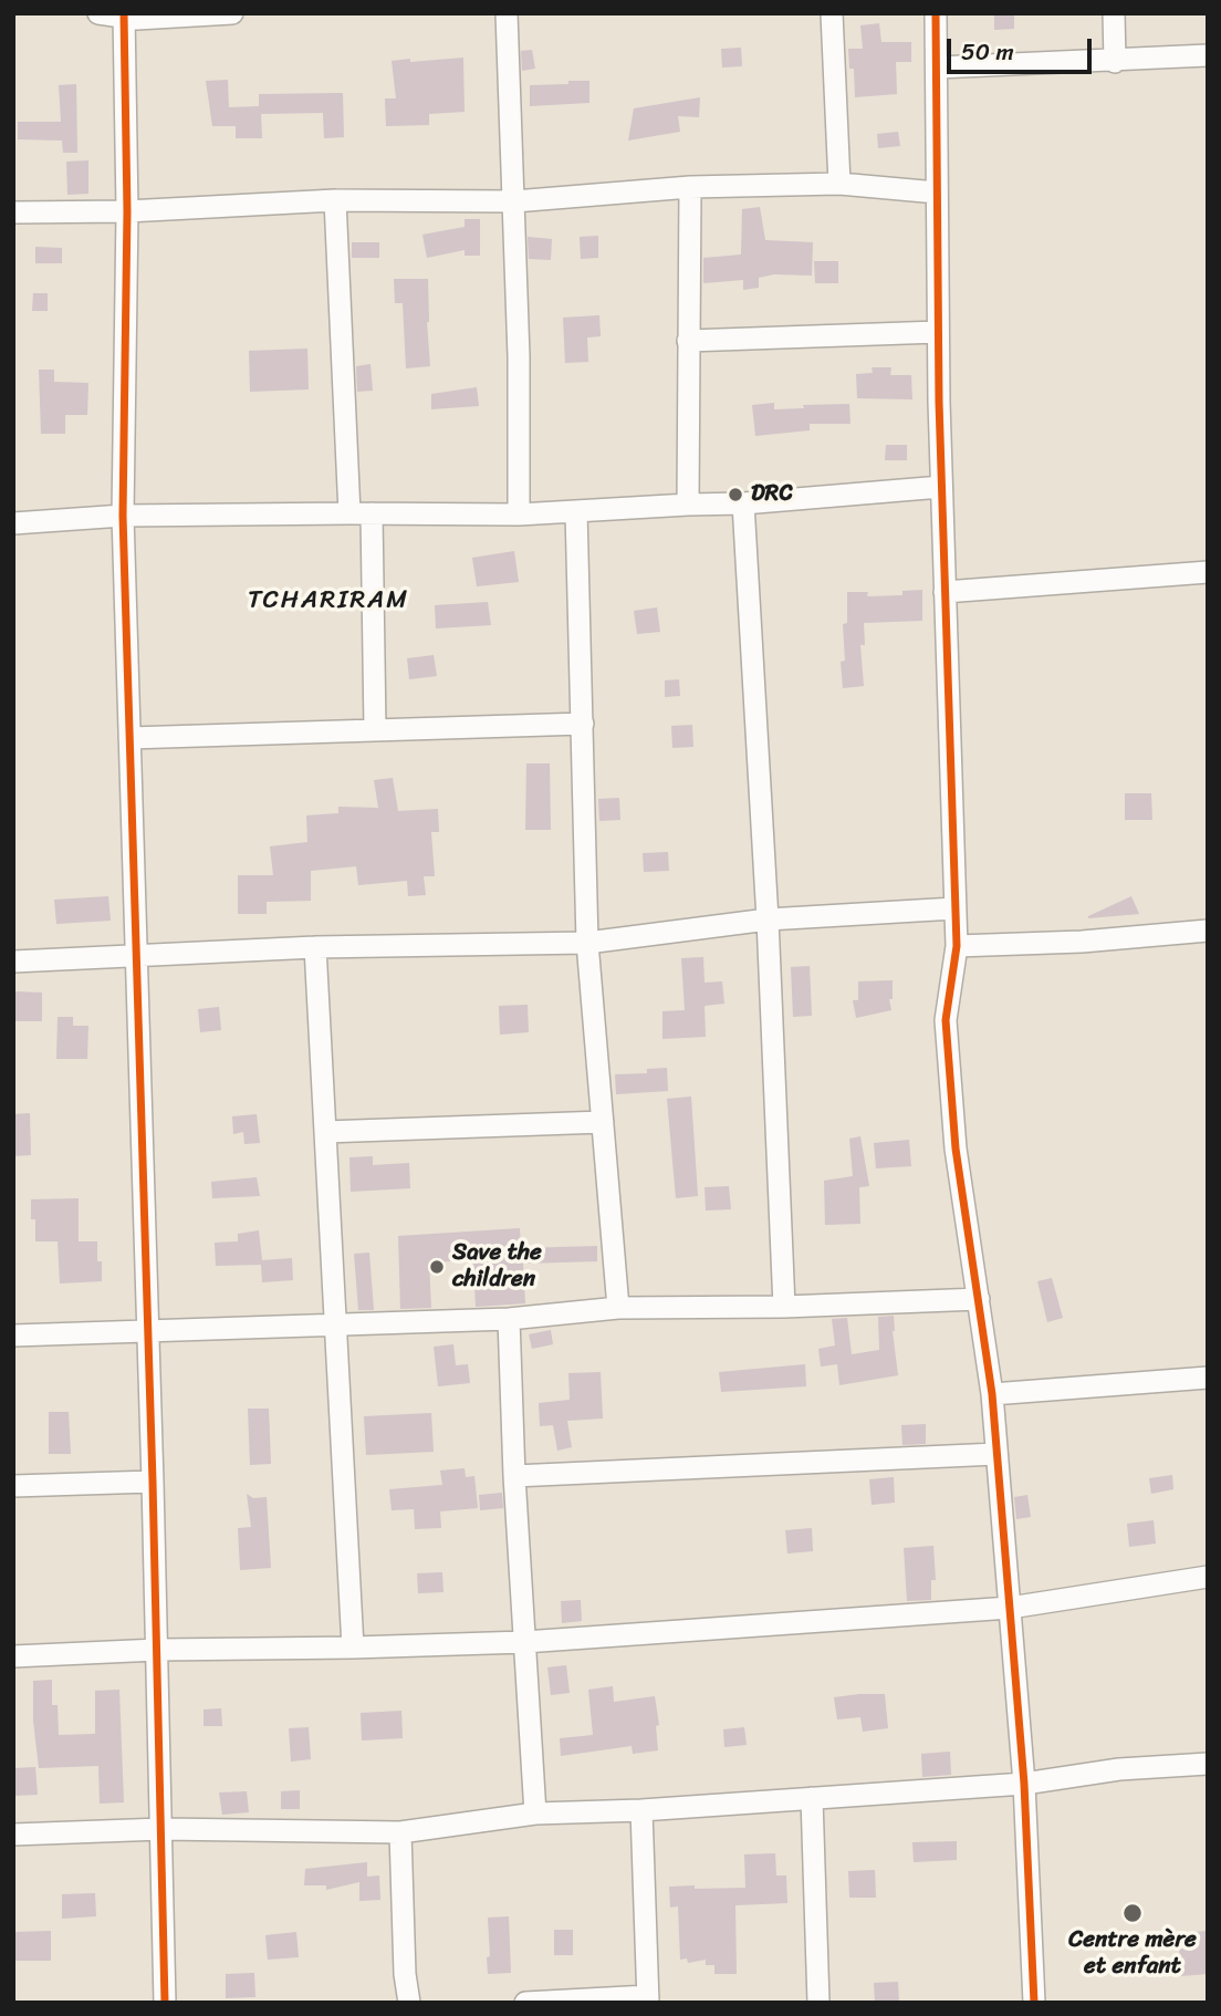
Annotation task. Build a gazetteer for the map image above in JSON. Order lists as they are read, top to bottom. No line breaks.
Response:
{"districts":["TCHARIRAM"],"places":["DRC","Save the children","Centre mère et enfant"],"scale_bar":"50 m"}
